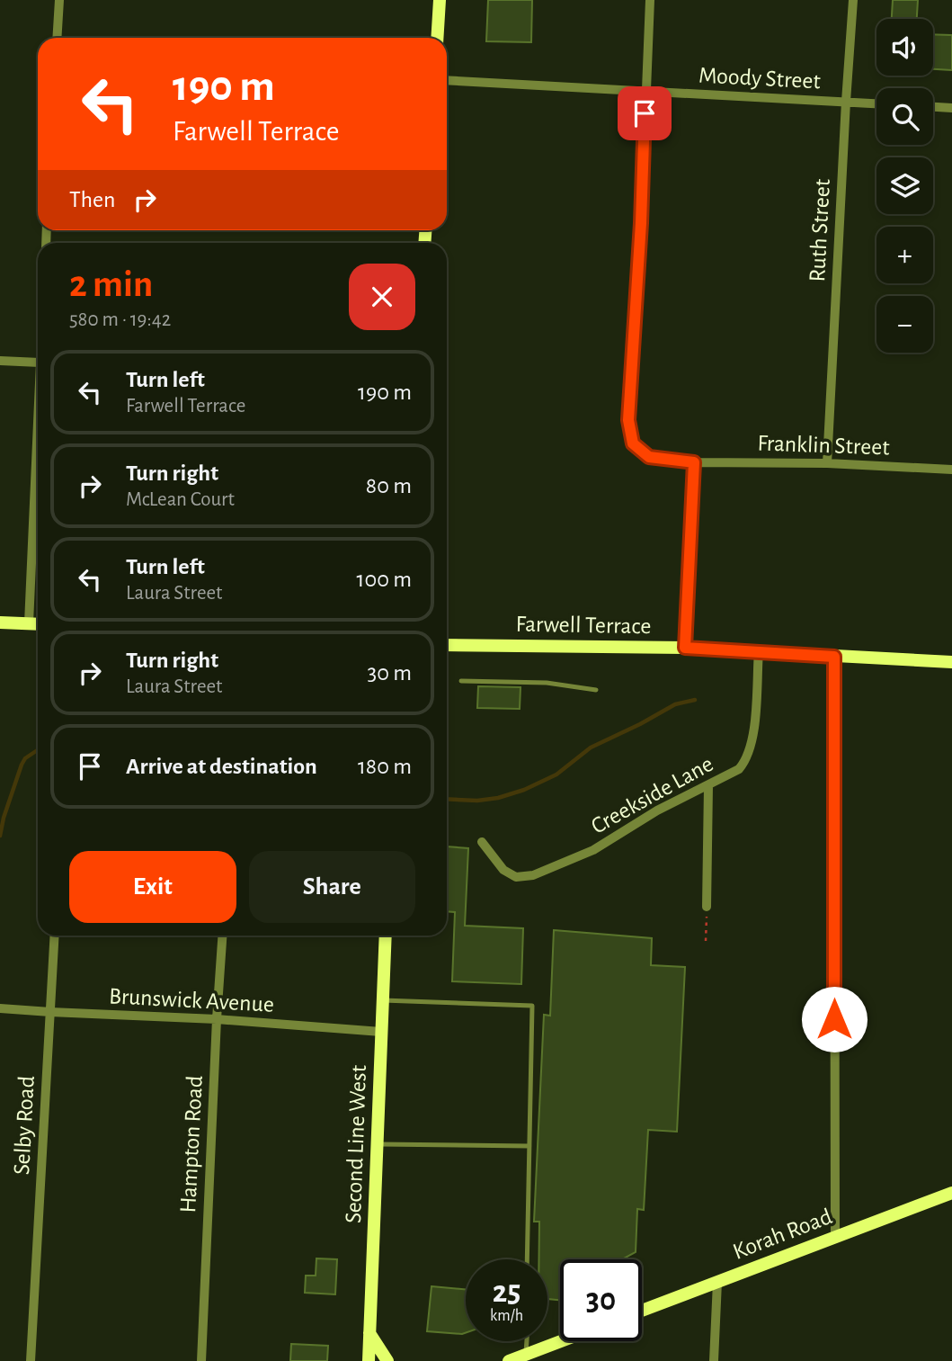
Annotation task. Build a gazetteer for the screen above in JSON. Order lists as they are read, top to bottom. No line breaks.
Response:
{"streets":{"street":["Moody Street","Ruth Street","Franklin Street","Farwell Terrace","Creekside Lane","Brunswick Avenue","Selby Road","Hampton Road","Second Line West","Korah Road"]},"crossings":[["Moody Street","Ruth Street"],["Moody Street","Franklin Street"],["Ruth Street","Franklin Street"],["Farwell Terrace","Creekside Lane"],["Brunswick Avenue","Selby Road"],["Brunswick Avenue","Hampton Road"],["Brunswick Avenue","Second Line West"]],"page":{"map_buttons":["+","−"],"turn":["190 m","Farwell Terrace"],"then":"Then","heading":["2 min","580 m · 19:42"],"list":[{"name":"Turn left","note":"Farwell Terrace","value":"190 m"},{"name":"Turn right","note":"McLean Court","value":"80 m"},{"name":"Turn left","note":"Laura Street","value":"100 m"},{"name":"Turn right","note":"Laura Street","value":"30 m"},{"name":"Arrive at destination","value":"180 m"}],"buttons":["Exit","Share"],"speed":"25 km/h","limit":"30"}}
